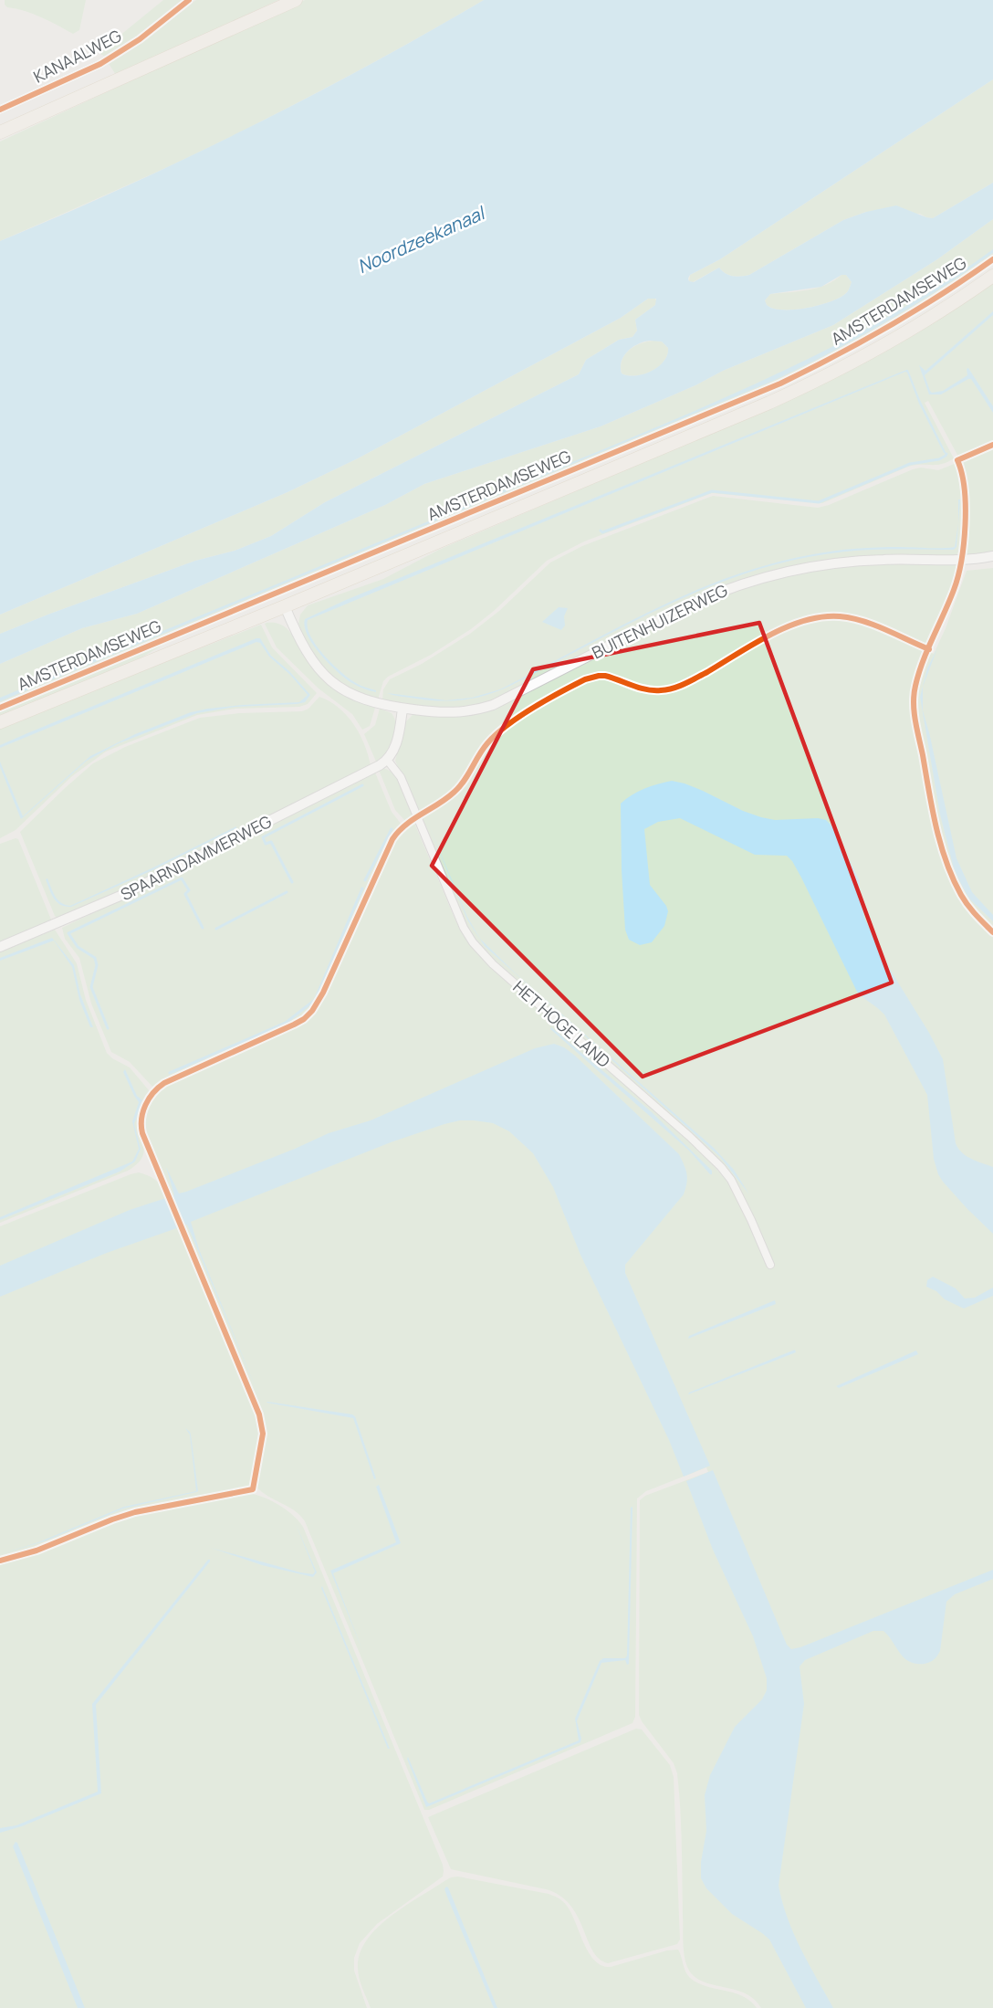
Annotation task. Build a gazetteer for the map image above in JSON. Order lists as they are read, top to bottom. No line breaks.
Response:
{"streets":{"main road":["AMSTERDAMSEWEG"],"street":["KANAALWEG","BUITENHUIZERWEG","SPAARNDAMMERWEG","HET HOGE LAND"]},"crossings":[["AMSTERDAMSEWEG","BUITENHUIZERWEG"],["SPAARNDAMMERWEG","HET HOGE LAND"]],"water":["Noordzeekanaal"]}
